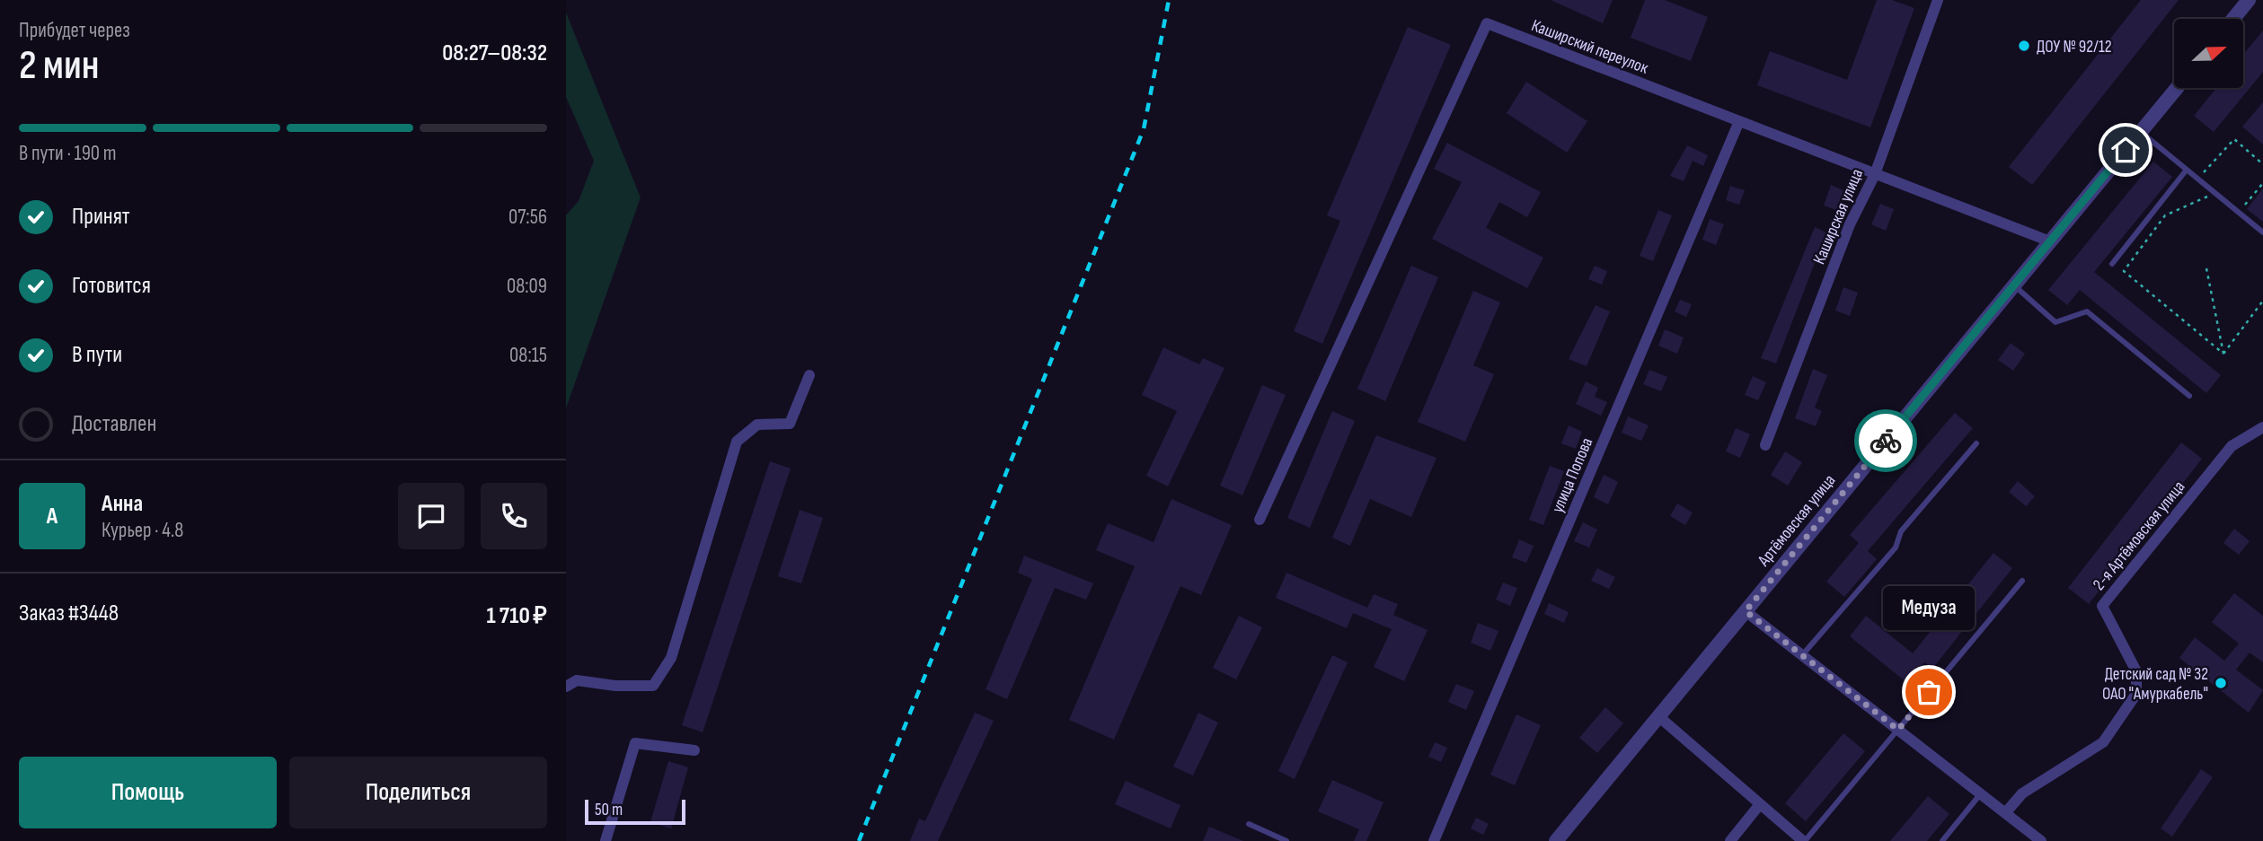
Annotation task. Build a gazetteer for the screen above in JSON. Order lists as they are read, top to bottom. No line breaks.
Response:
{"streets":{"street":["Каширский переулок","Каширская улица","улица Попова","Артёмовская улица","2-я Артёмовская улица"]},"crossings":[["Каширский переулок","Каширская улица"],["Каширский переулок","улица Попова"],["Каширский переулок","Артёмовская улица"]],"places":["ДОУ № 92/12","Детский сад № 32 ОАО \"Амуркабель\"","Медуза"],"scale_bar":"50 m","north":"right","page":{"heading":["2 мин","Прибудет через","08:27–08:32"],"panel":["Анна","Курьер · 4.8","Заказ #3448","1 710 ₽"],"bar":"В пути · 190 m","list":[["Принят","07:56"],["Готовится","08:09"],["В пути","08:15"],"Доставлен"],"round":"А","bubble":"Медуза","buttons":["Помощь","Поделиться"],"scale":"50 m"}}
